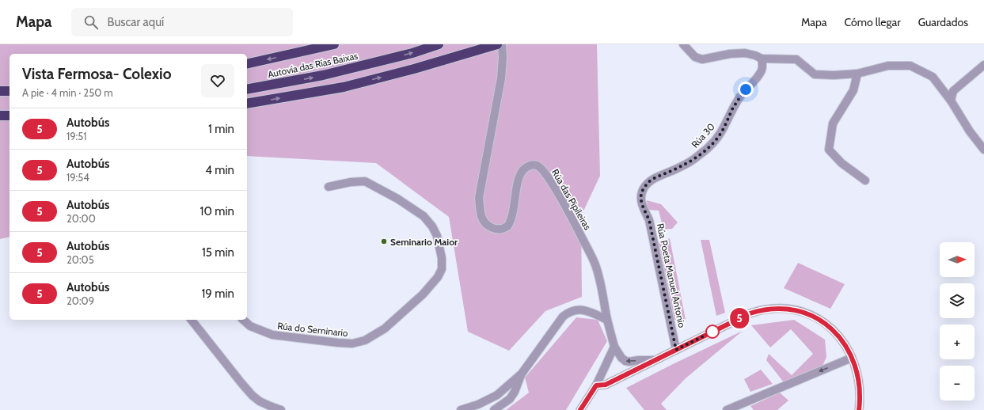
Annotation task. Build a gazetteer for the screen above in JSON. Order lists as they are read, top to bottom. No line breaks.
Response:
{"streets":{"highway":["Autovía das Rías Baixas"],"street":["Rúa 30","Rúa das Pipileiras","Rúa Poeta Manuel Antonio","Rúa do Seminario"]},"crossings":[["Rúa 30","Rúa Poeta Manuel Antonio"]],"places":["Seminario Maior"],"lines":["bus line 5"],"north":"right","page":{"header":"Mapa","search":"Buscar aquí","nav":["Mapa","Cómo llegar","Guardados"],"on_map":"5","heading":["Vista Fermosa- Colexio","A pie · 4 min · 250 m"],"list":[{"mark":"5","name":"Autobús","note":"19:51","value":"1 min"},{"mark":"5","name":"Autobús","note":"19:54","value":"4 min"},{"mark":"5","name":"Autobús","note":"20:00","value":"10 min"},{"mark":"5","name":"Autobús","note":"20:05","value":"15 min"},{"mark":"5","name":"Autobús","note":"20:09","value":"19 min"}],"map_buttons":["+","−"]}}
